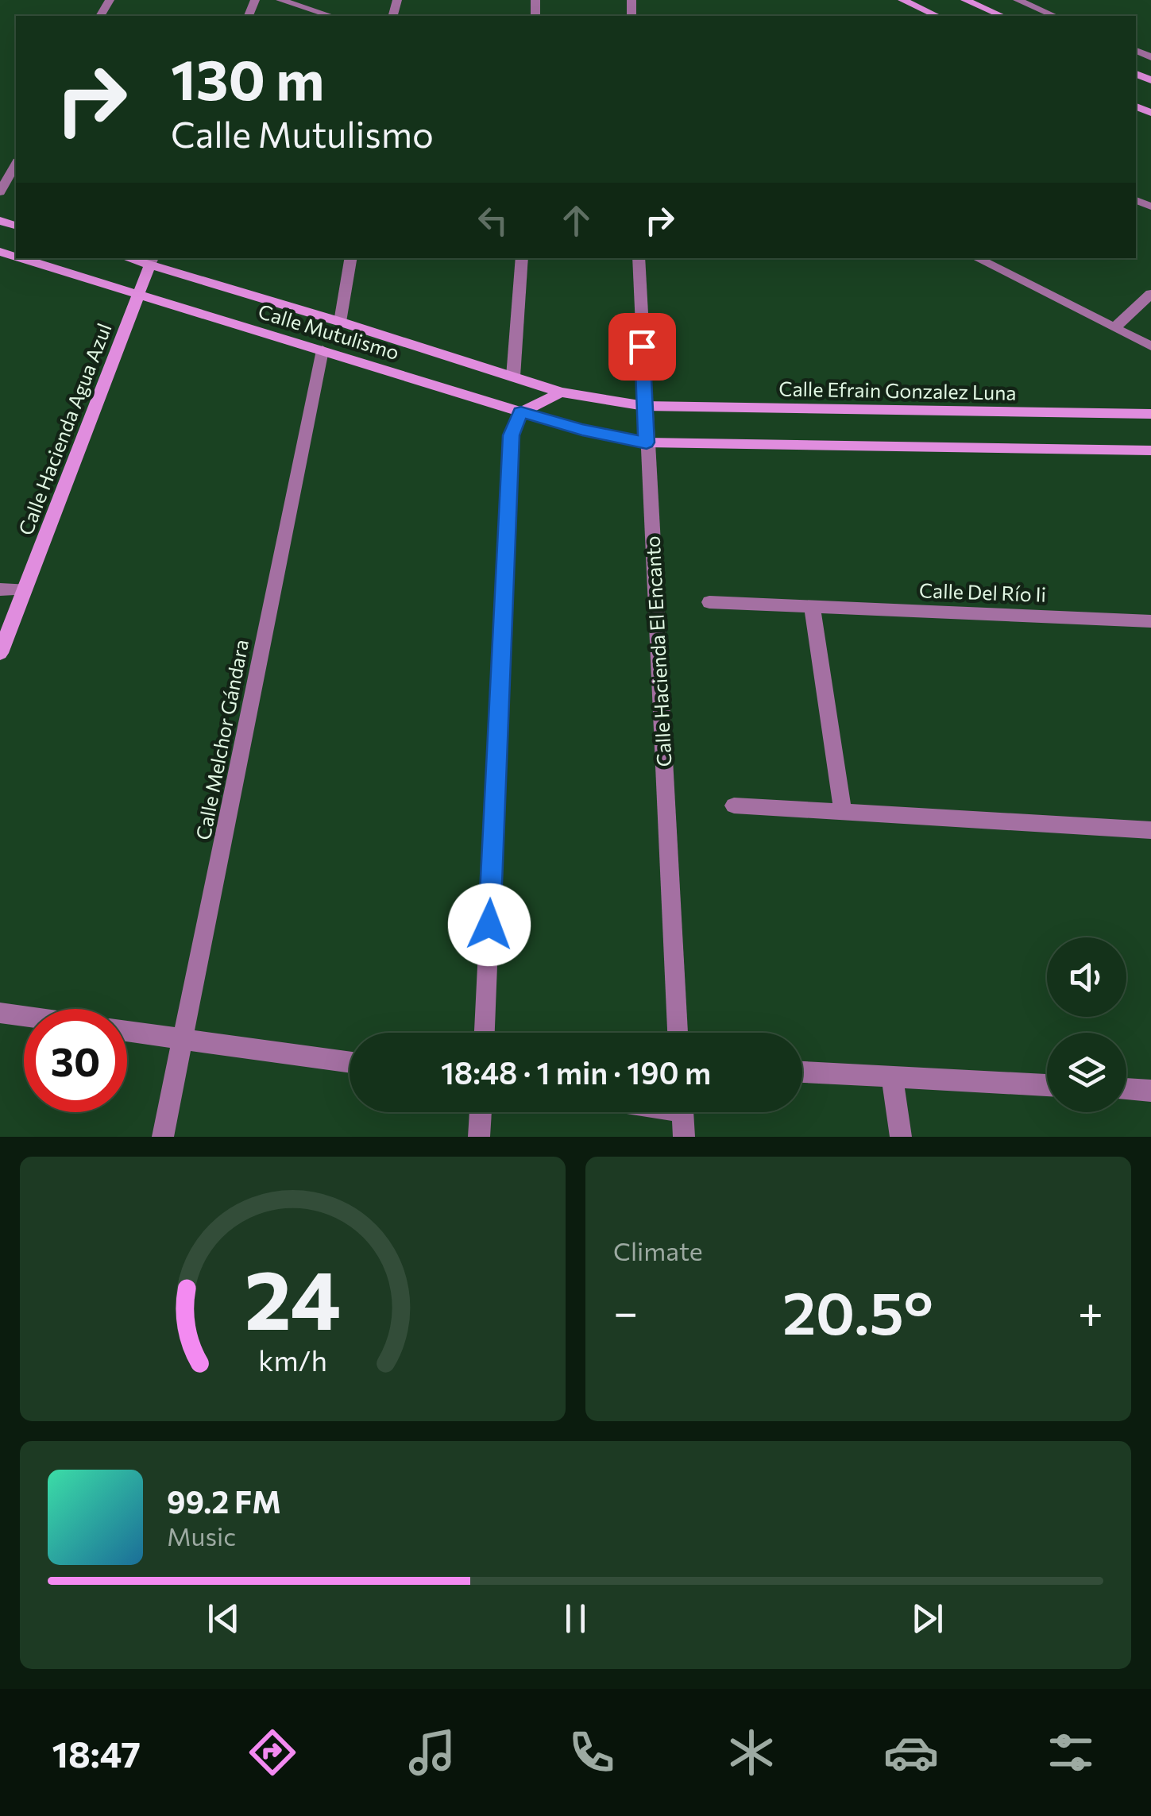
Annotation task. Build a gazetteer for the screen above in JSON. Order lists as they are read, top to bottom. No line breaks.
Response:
{"streets":{"street":["Calle Mutulismo","Calle Efrain Gonzalez Luna","Calle Hacienda Agua Azul","Calle Del Río Ii","Calle Hacienda El Encanto","Calle Melchor Gándara"]},"crossings":[["Calle Mutulismo","Calle Efrain Gonzalez Luna"],["Calle Mutulismo","Calle Hacienda Agua Azul"],["Calle Mutulismo","Calle Hacienda El Encanto"],["Calle Mutulismo","Calle Melchor Gándara"],["Calle Efrain Gonzalez Luna","Calle Hacienda El Encanto"]],"page":{"turn":["130 m","Calle Mutulismo"],"limit":"30","trip":"18:48 · 1 min · 190 m","tile":"Climate","heat":["−","20.5°","+"],"song":["99.2 FM","Music"],"tabs":"18:47","gauge":["24","km/h"]}}
